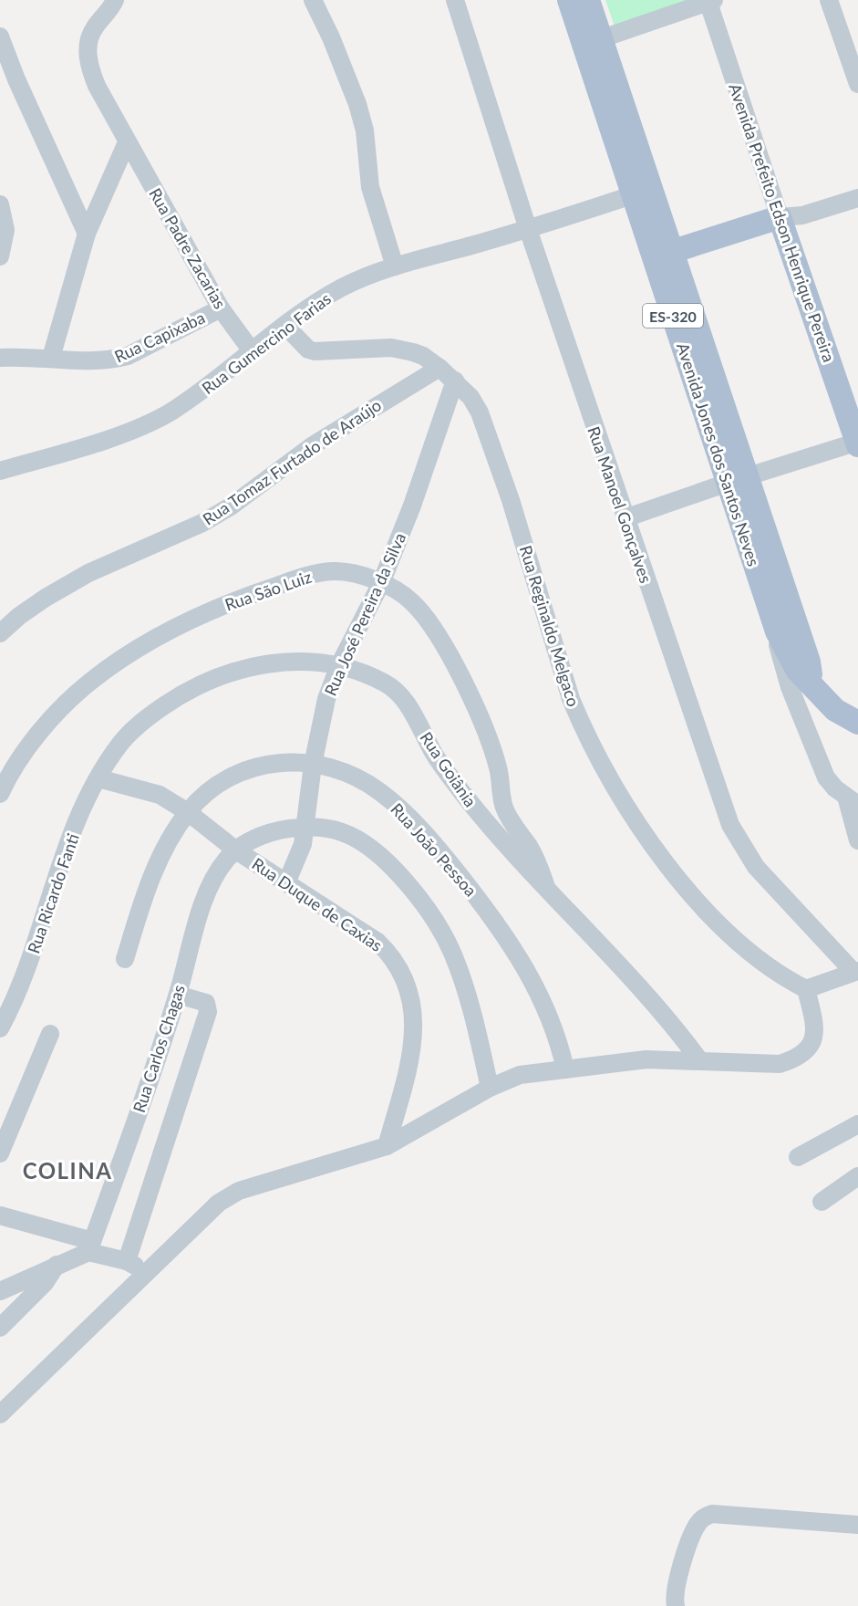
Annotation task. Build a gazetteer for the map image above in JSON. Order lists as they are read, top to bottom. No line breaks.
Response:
{"streets":{"main road":["Avenida Prefeito Edson Henrique Pereira","ES-320","Avenida Jones dos Santos Neves"],"street":["Rua Padre Zacarias","Rua Capixaba","Rua Gumercino Farias","Rua Tomaz Furtado de Araújo","Rua Manoel Gonçalves","Rua São Luiz","Rua José Pereira da Silva","Rua Reginaldo Melgaco","Rua Goiânia","Rua João Pessoa","Rua Ricardo Fanti","Rua Duque de Caxias","Rua Carlos Chagas"]},"crossings":[["Rua Padre Zacarias","Rua Capixaba"],["Rua Padre Zacarias","Rua Gumercino Farias"],["Rua Gumercino Farias","Avenida Jones dos Santos Neves"],["Rua Gumercino Farias","Rua Manoel Gonçalves"],["Rua Gumercino Farias","Rua Reginaldo Melgaco"],["Rua Tomaz Furtado de Araújo","Rua Reginaldo Melgaco"],["Rua São Luiz","Rua José Pereira da Silva"],["Rua São Luiz","Rua Goiânia"],["Rua José Pereira da Silva","Rua Reginaldo Melgaco"],["Rua José Pereira da Silva","Rua Goiânia"],["Rua José Pereira da Silva","Rua João Pessoa"],["Rua José Pereira da Silva","Rua Ricardo Fanti"],["Rua José Pereira da Silva","Rua Duque de Caxias"],["Rua Goiânia","Rua Ricardo Fanti"],["Rua João Pessoa","Rua Duque de Caxias"],["Rua Ricardo Fanti","Rua Duque de Caxias"],["Rua Duque de Caxias","Rua Carlos Chagas"]],"districts":["COLINA"]}
